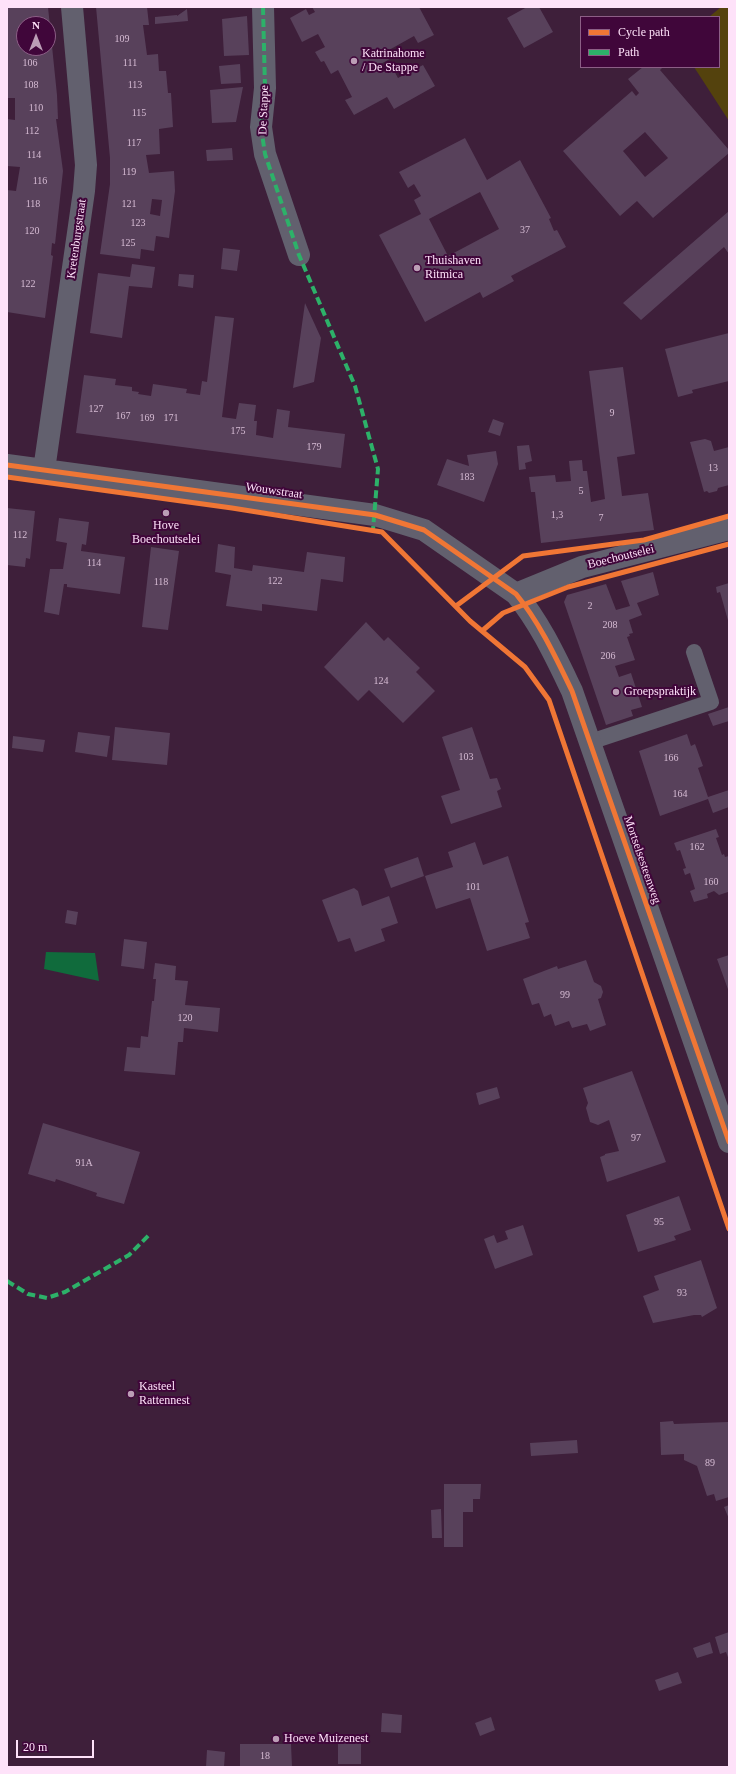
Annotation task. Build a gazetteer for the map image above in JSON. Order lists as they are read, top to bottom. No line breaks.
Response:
{"streets":{"street":["De Stappe","Kretenburgstraat","Wouwstraat","Boechoutselei","Mortselsesteenweg"]},"crossings":[["Kretenburgstraat","Wouwstraat"],["Wouwstraat","Boechoutselei"],["Wouwstraat","Mortselsesteenweg"],["Boechoutselei","Mortselsesteenweg"]],"places":["Katrinahome / De Stappe","Thuishaven Ritmica","Hove Boechoutselei","Groepspraktijk","Kasteel Rattennest","Hoeve Muizenest"],"house_numbers":["109","106","111","108","113","110","115","112","117","114","119","116","118","121","123","37","120","125","122","127","9","167","169","171","175","179","13","183","5","1,3","7","112","114","122","118","2","208","206","124","103","166","164","162","160","101","99","120","97","91A","95","93","89","18"],"legend":["Cycle path","Path"],"scale_bar":"20 m","north":"top"}
